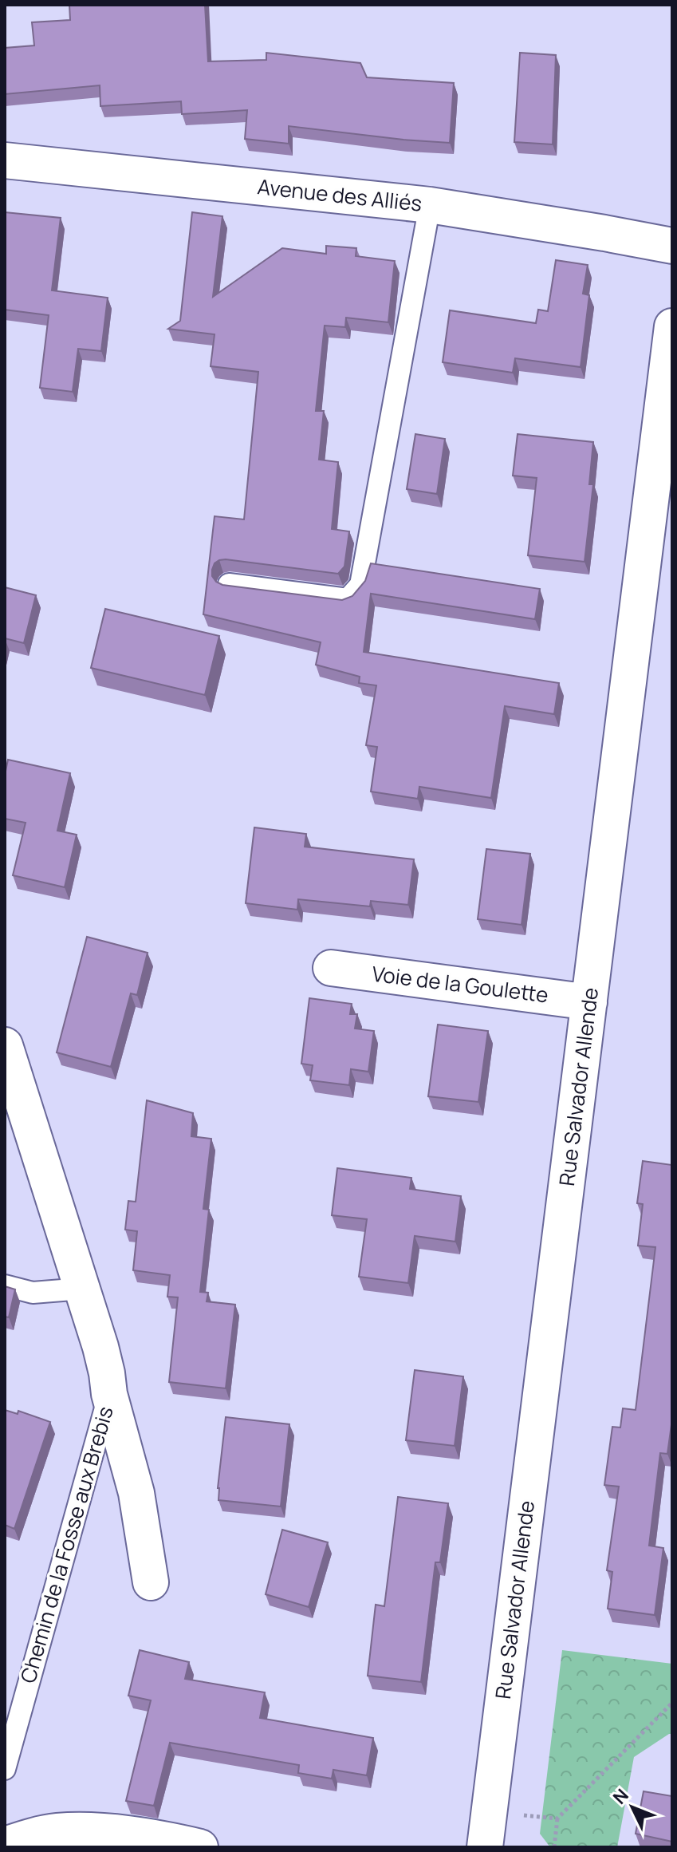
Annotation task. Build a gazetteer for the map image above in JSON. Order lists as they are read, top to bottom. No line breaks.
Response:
{"streets":{"street":["Avenue des Alliés","Voie de la Goulette","Rue Salvador Allende","Chemin de la Fosse aux Brebis"]},"crossings":[["Voie de la Goulette","Rue Salvador Allende"]],"north":"top left"}
